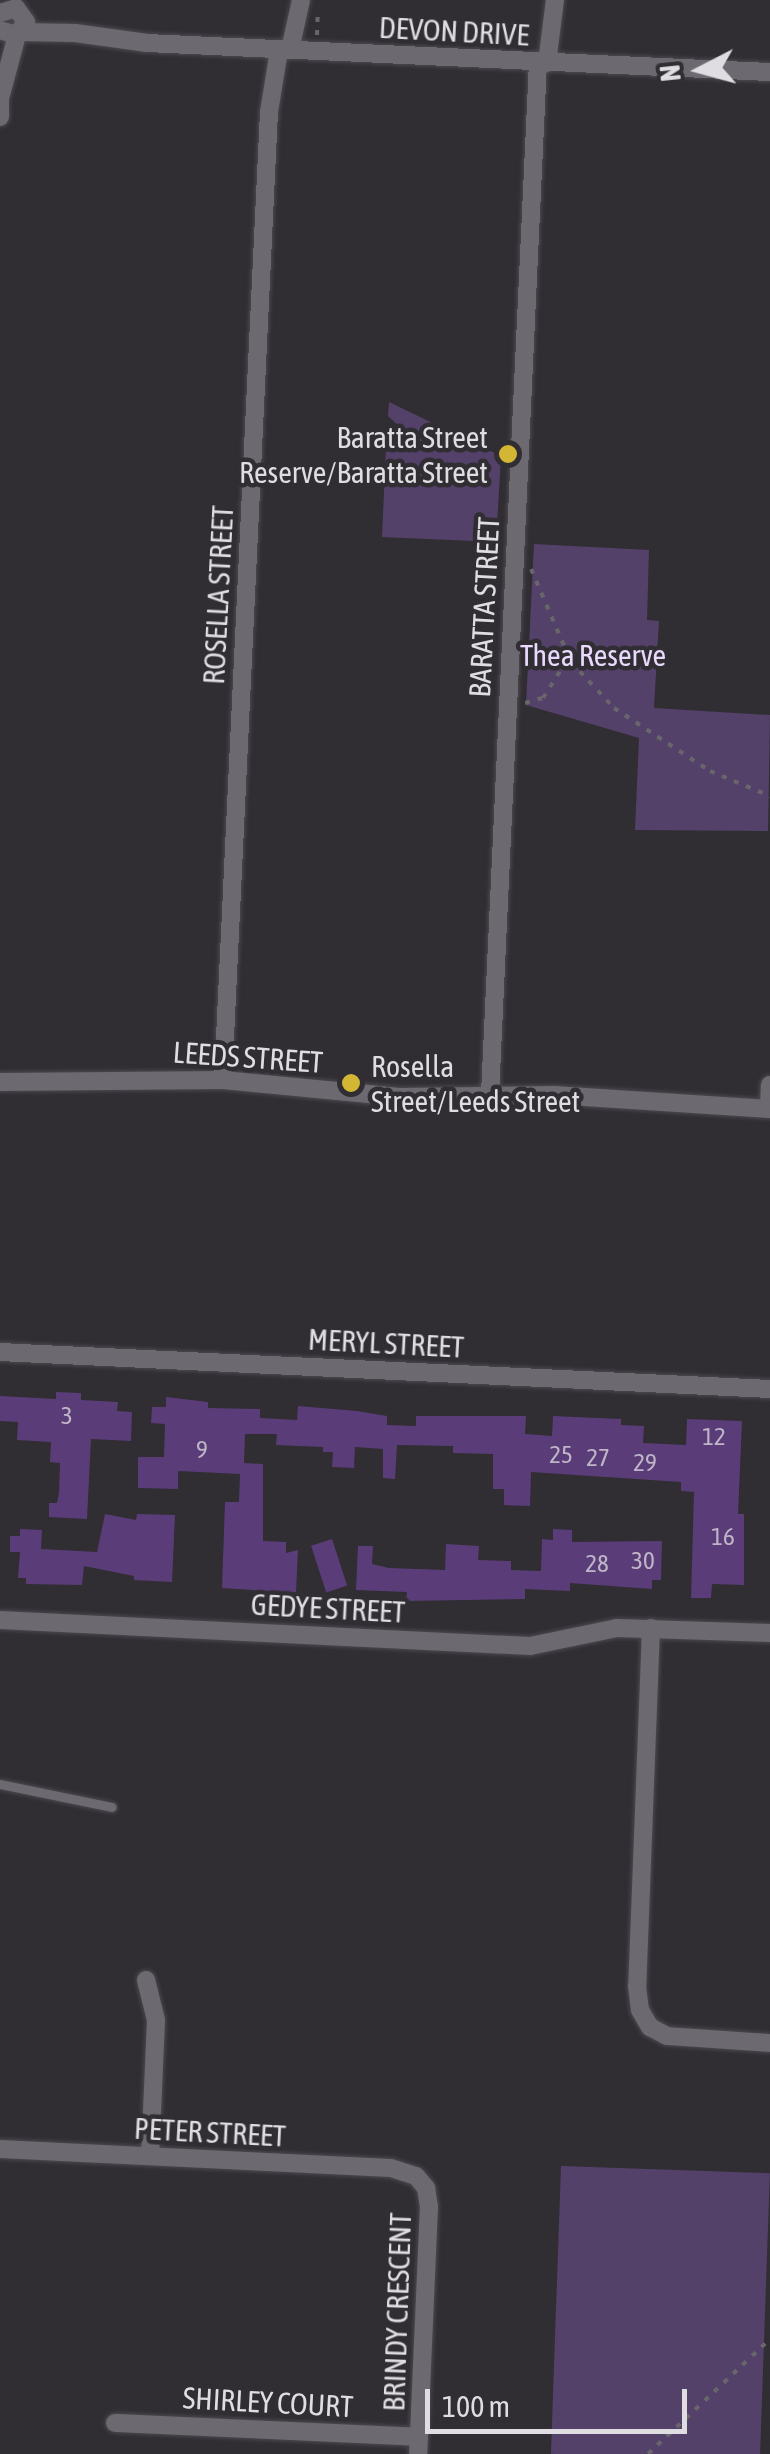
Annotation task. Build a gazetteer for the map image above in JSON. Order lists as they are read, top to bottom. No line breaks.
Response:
{"streets":{"street":["DEVON DRIVE","ROSELLA STREET","BARATTA STREET","LEEDS STREET","MERYL STREET","GEDYE STREET","PETER STREET","BRINDY CRESCENT","SHIRLEY COURT"]},"crossings":[["DEVON DRIVE","ROSELLA STREET"],["DEVON DRIVE","BARATTA STREET"],["ROSELLA STREET","LEEDS STREET"],["BARATTA STREET","LEEDS STREET"],["PETER STREET","BRINDY CRESCENT"],["BRINDY CRESCENT","SHIRLEY COURT"]],"parks":["Thea Reserve"],"places":["Baratta Street Reserve/Baratta Street","Rosella Street/Leeds Street"],"house_numbers":["3","12","9","25","27","29","16","30","28"],"scale_bar":"100 m","north":"left"}
